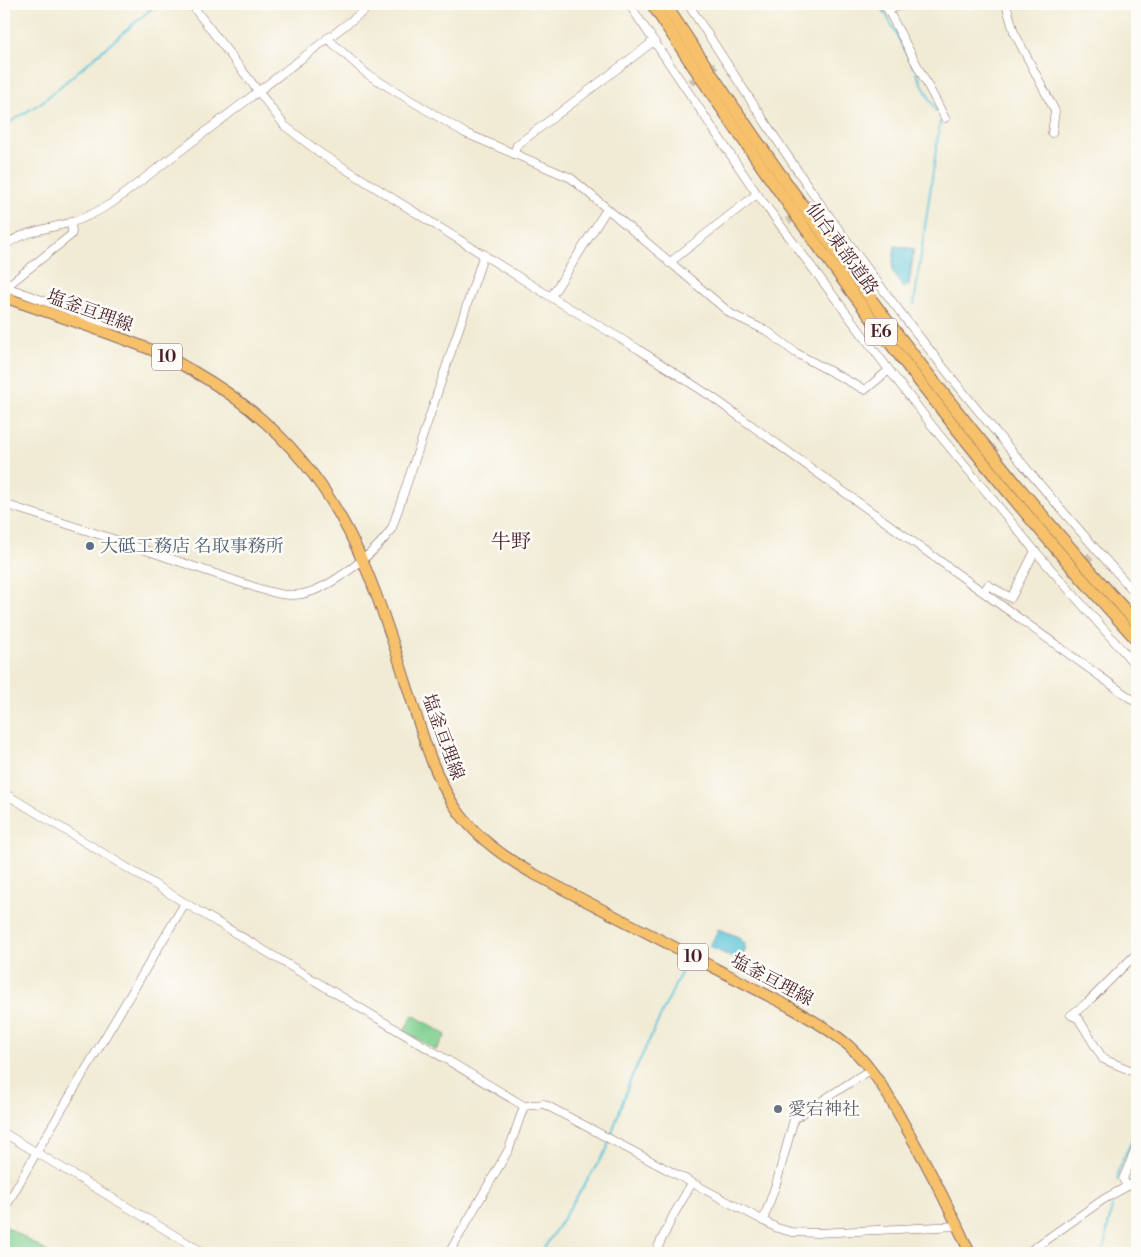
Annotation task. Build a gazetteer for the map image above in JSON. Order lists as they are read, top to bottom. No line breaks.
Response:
{"streets":{"highway":["仙台東部道路","E6"],"main road":["塩釜亘理線","10"]},"districts":["牛野"],"places":["大砥工務店 名取事務所","愛宕神社"]}
